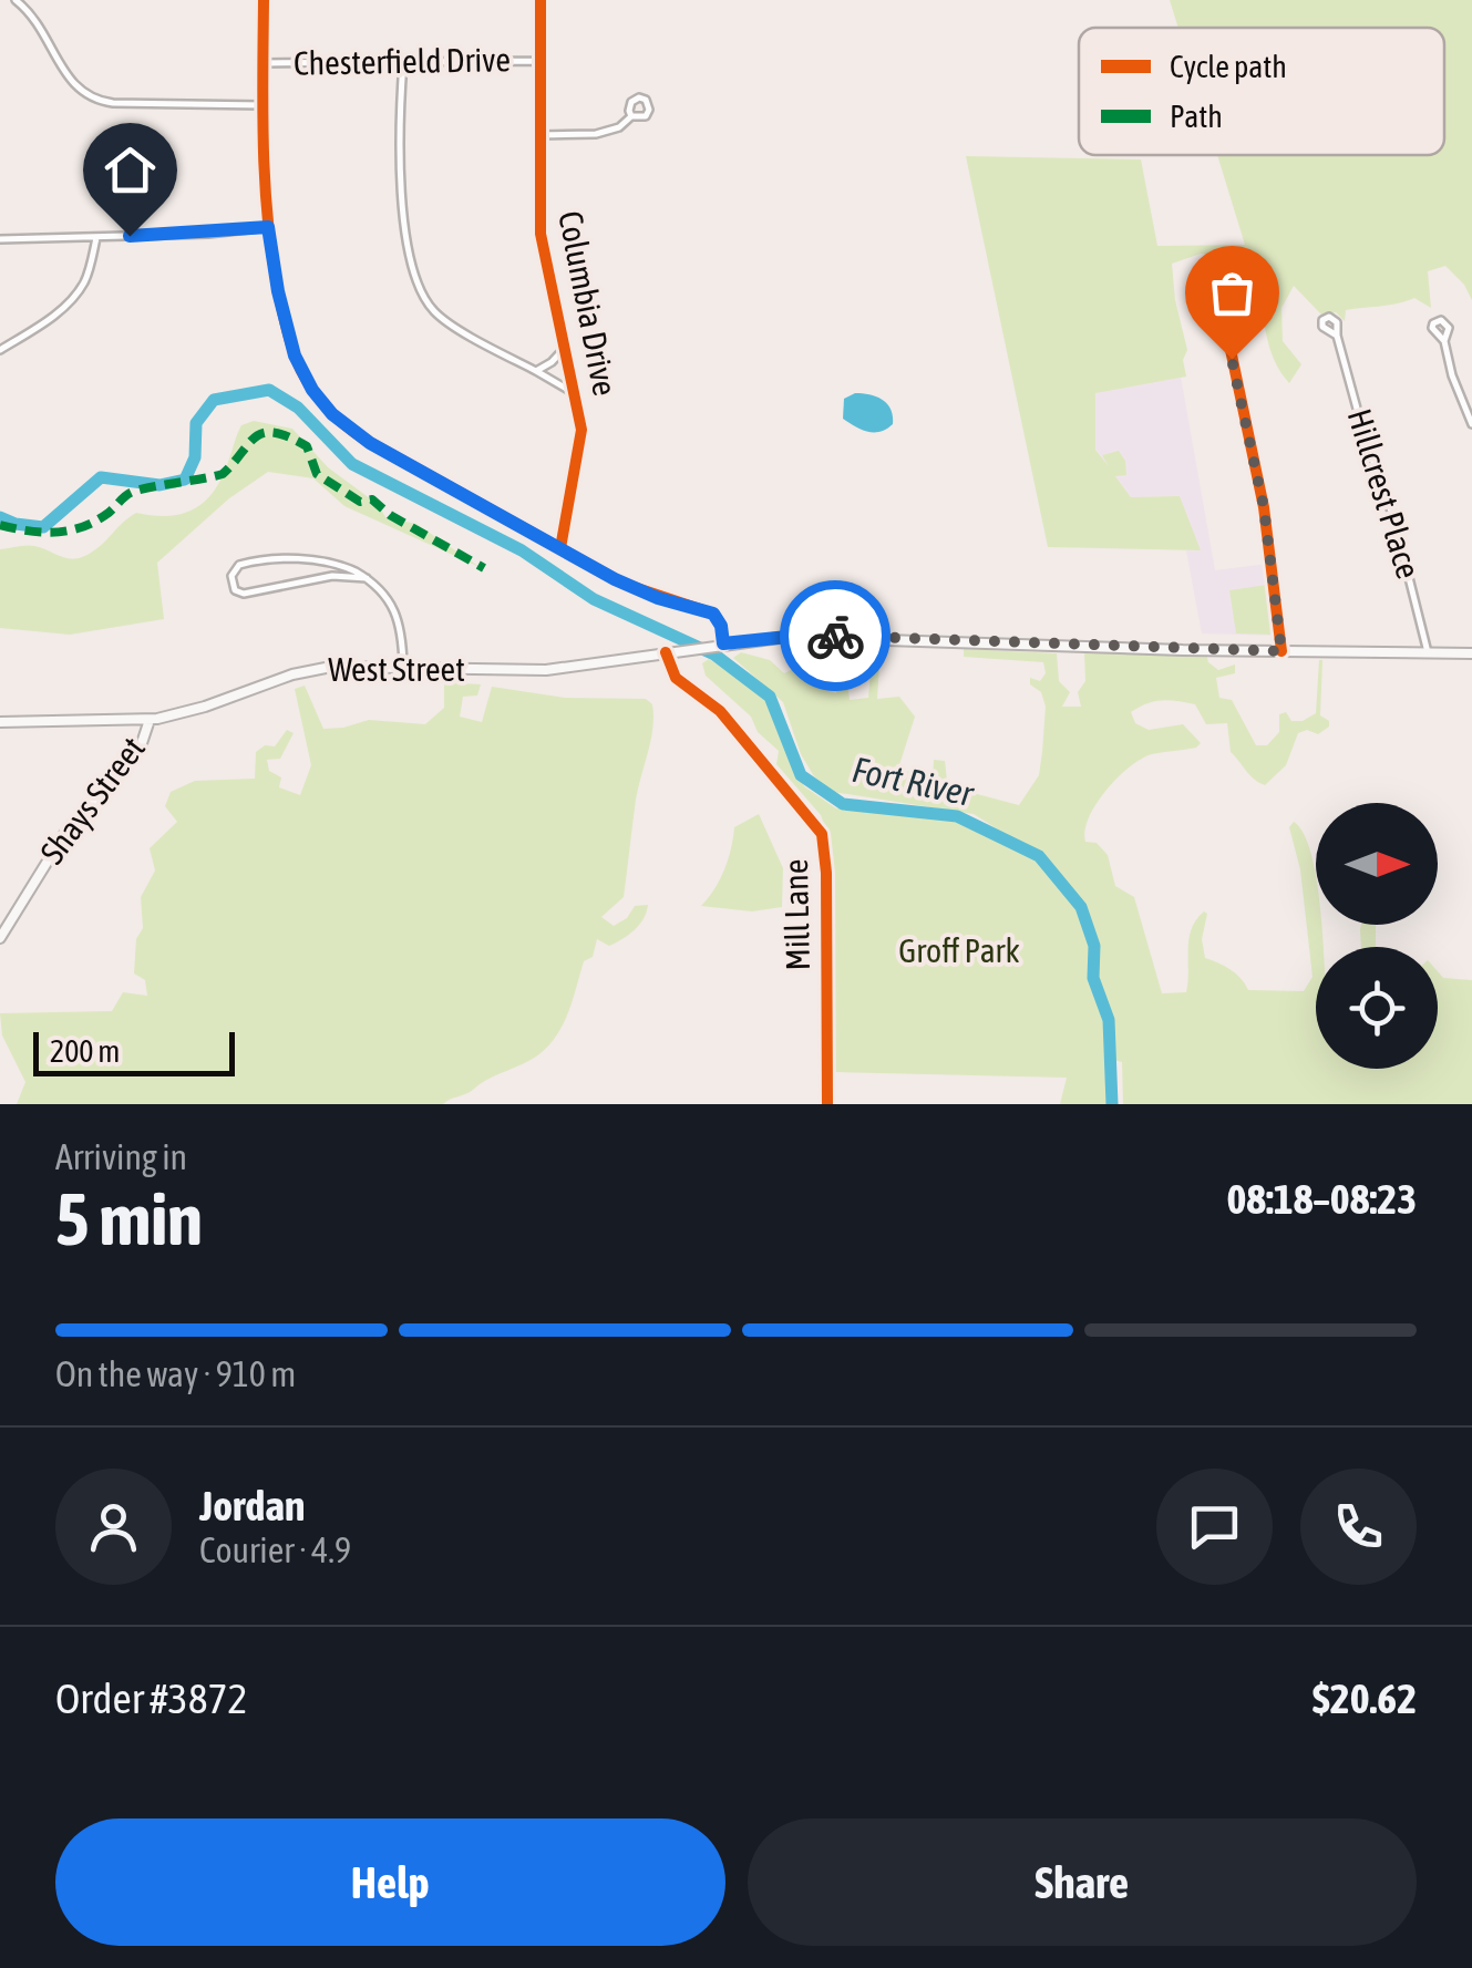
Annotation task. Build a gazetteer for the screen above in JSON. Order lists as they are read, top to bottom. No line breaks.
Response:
{"streets":{"main road":["West Street","Shays Street"],"street":["Chesterfield Drive","Columbia Drive","Hillcrest Place","Mill Lane"]},"crossings":[["Chesterfield Drive","Columbia Drive"],["Hillcrest Place","West Street"],["West Street","Shays Street"],["West Street","Mill Lane"]],"water":["Fort River"],"parks":["Groff Park"],"legend":["Cycle path","Path"],"scale_bar":"200 m","north":"right","page":{"scale":"200 m","heading":["5 min","Arriving in","08:18–08:23"],"panel":["Jordan","Courier · 4.9","Order #3872","$20.62"],"bar":"On the way · 910 m","buttons":["Help","Share"]}}
